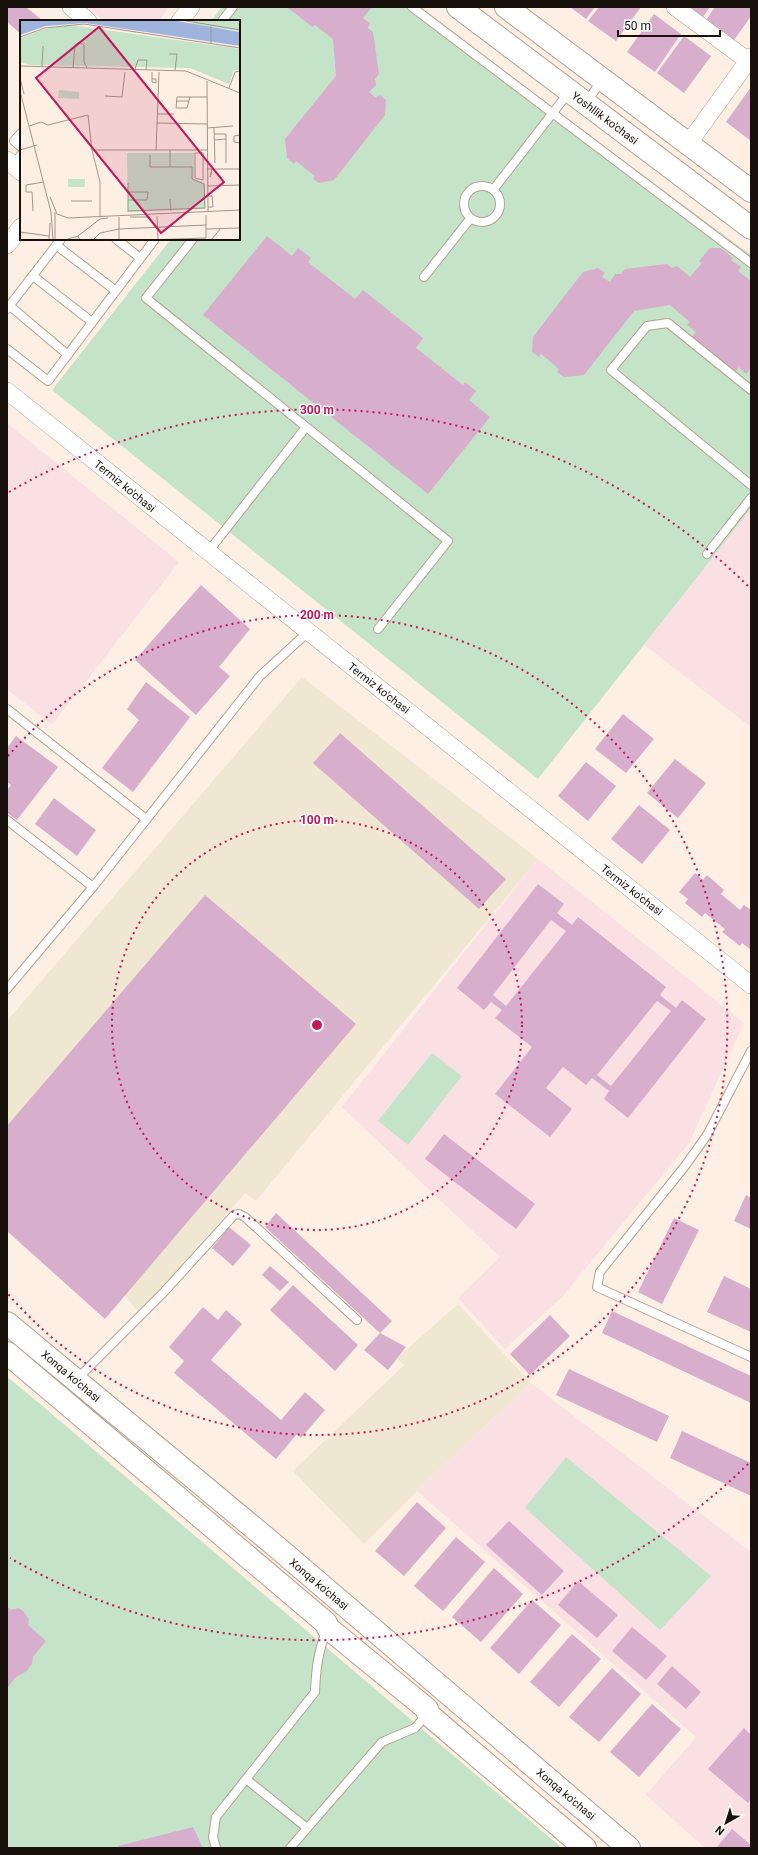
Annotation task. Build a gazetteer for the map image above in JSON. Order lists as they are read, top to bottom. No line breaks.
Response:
{"streets":{"main road":["Yoshllik ko'chasi","Xonqa ko'chasi"],"street":["Termiz ko'chasi"]},"scale_bar":"50 m","north":"bottom left","rings":["300 m","200 m","100 m"]}
